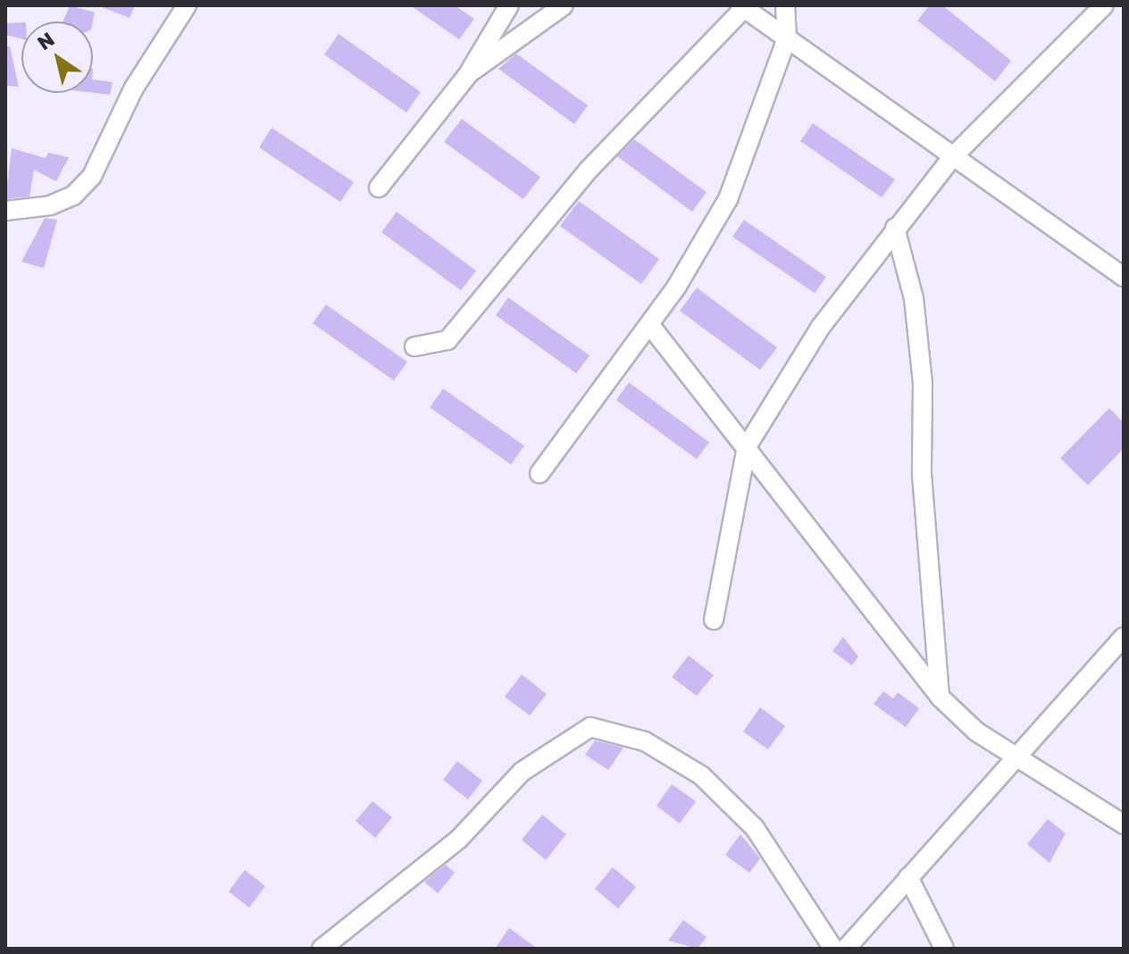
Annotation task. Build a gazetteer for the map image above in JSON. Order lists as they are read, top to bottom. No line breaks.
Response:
{"north":"top left"}
